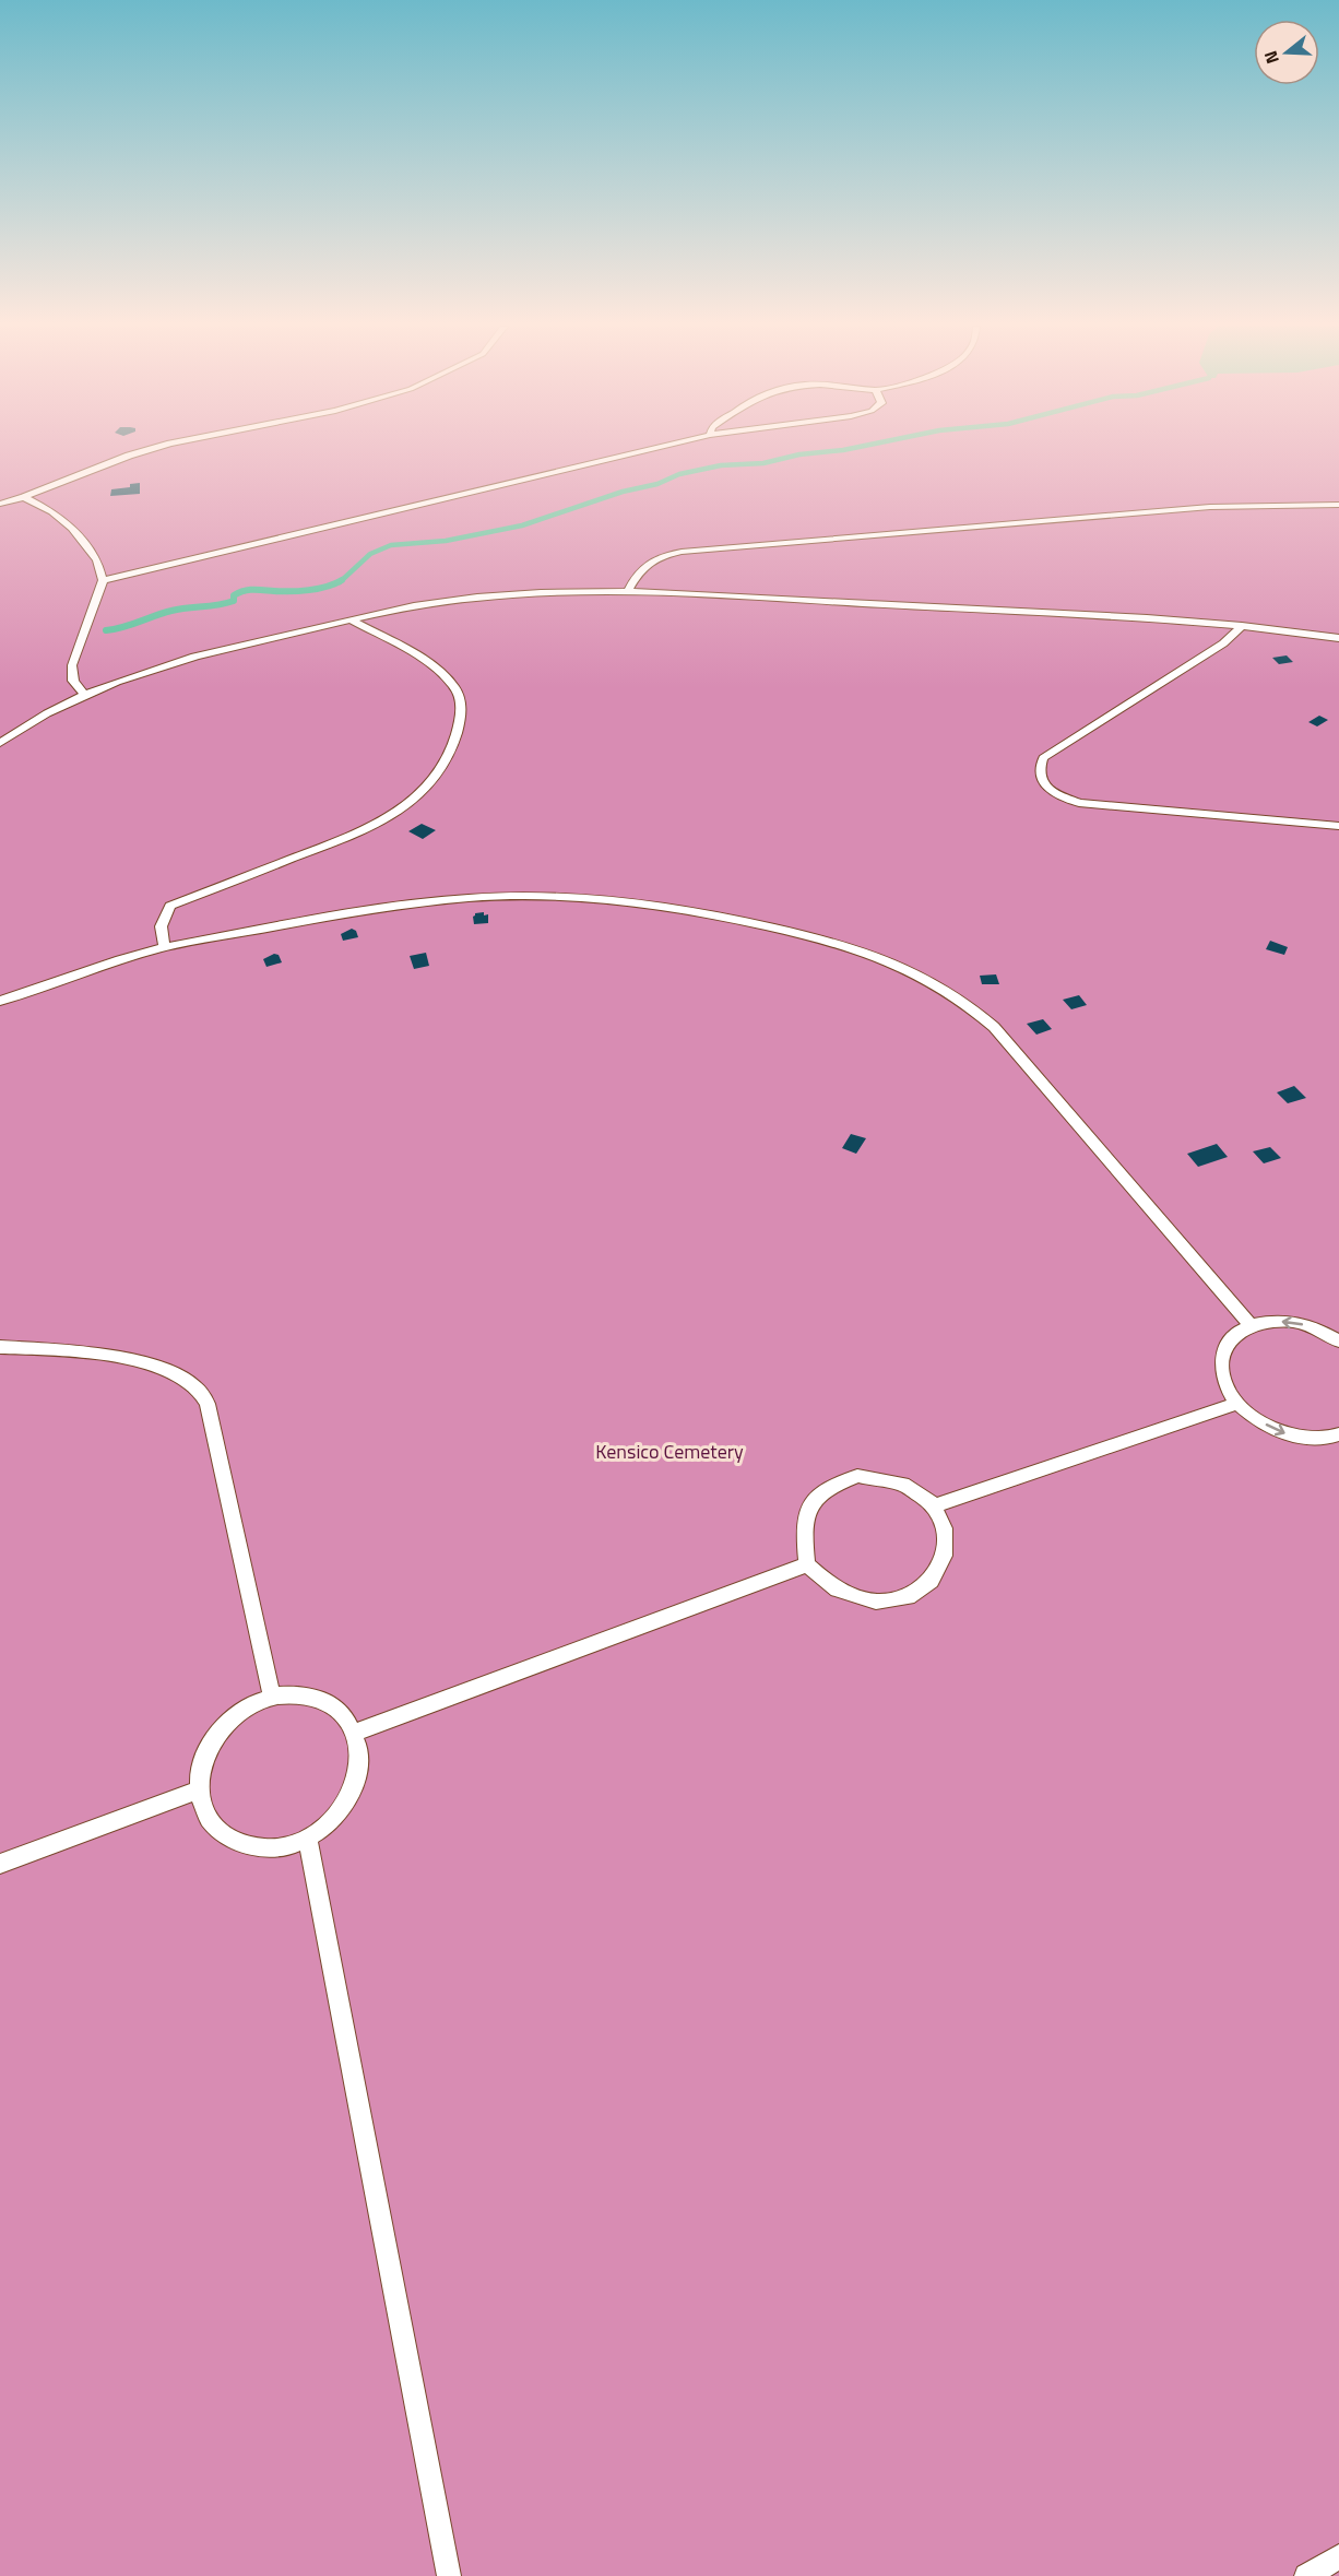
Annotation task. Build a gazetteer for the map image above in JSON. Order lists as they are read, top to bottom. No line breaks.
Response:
{"parks":["Kensico Cemetery"],"north":"left"}
